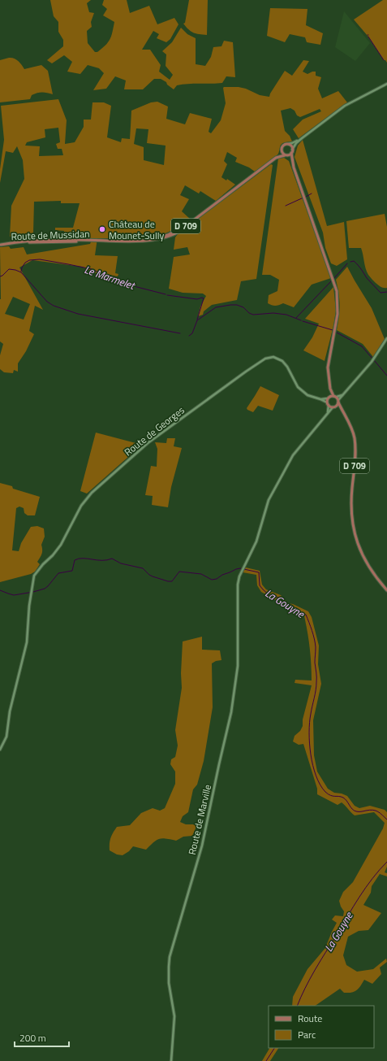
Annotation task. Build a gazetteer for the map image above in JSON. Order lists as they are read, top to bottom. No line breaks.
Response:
{"streets":{"main road":["D 709","Route de Mussidan"],"street":["Route de Georges","Route de Marville"]},"crossings":[["D 709","Route de Georges"]],"water":["Le Marmelet","La Gouyne"],"places":["Château de Mounet-Sully"],"legend":["Route","Parc"],"scale_bar":"200 m"}
